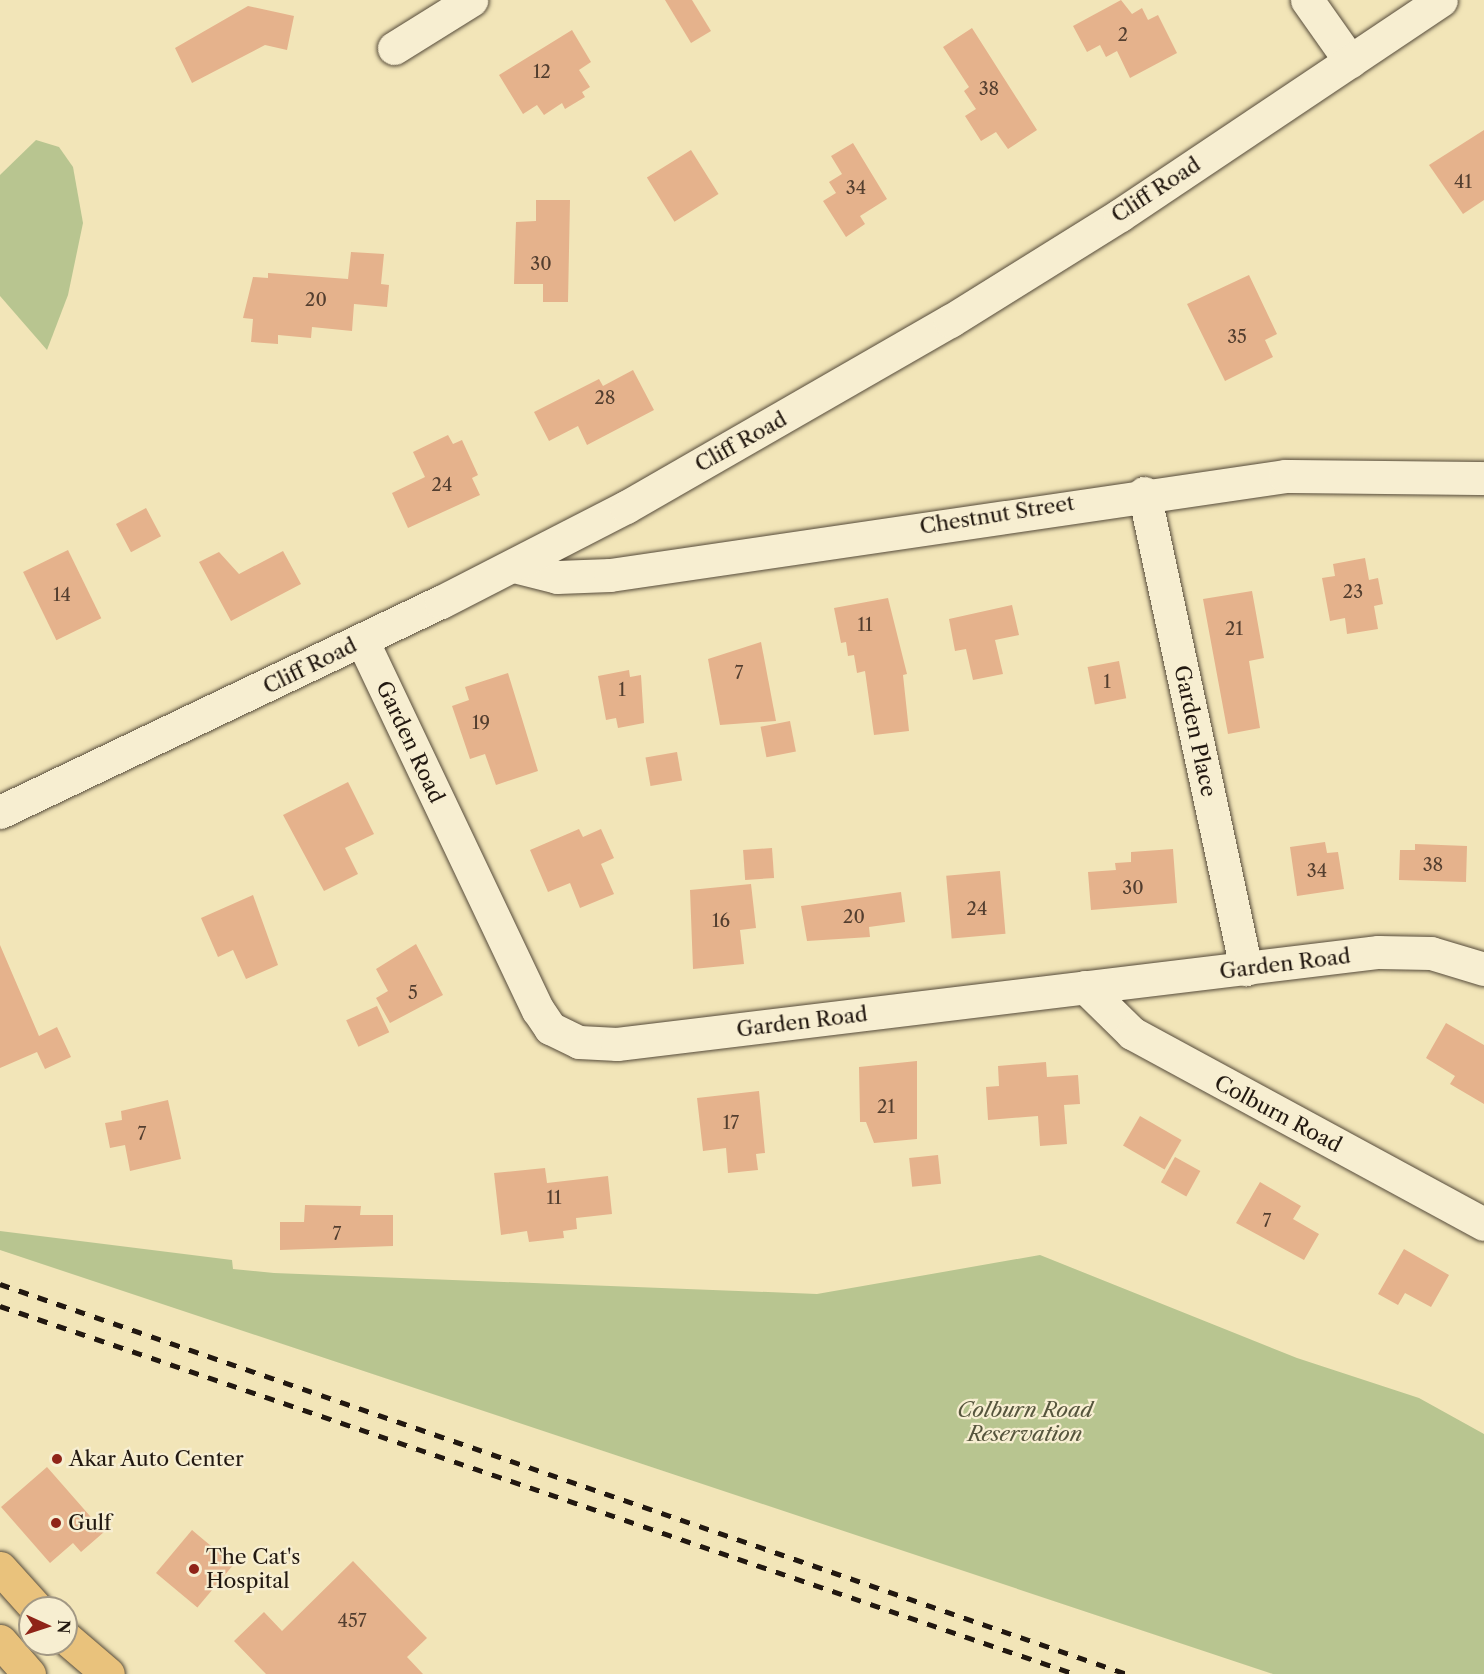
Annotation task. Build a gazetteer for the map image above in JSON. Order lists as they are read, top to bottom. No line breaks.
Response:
{"streets":{"street":["Cliff Road","Chestnut Street","Garden Place","Garden Road","Colburn Road"]},"crossings":[["Cliff Road","Chestnut Street"],["Cliff Road","Garden Road"],["Chestnut Street","Garden Place"],["Garden Place","Garden Road"],["Garden Road","Colburn Road"]],"parks":["Colburn Road Reservation"],"places":["Akar Auto Center","Gulf","The Cat's Hospital"],"house_numbers":["2","12","38","41","34","30","20","35","28","24","23","14","11","21","7","1","1","19","38","34","30","24","20","16","5","21","17","7","11","7","7","457"],"north":"right"}
